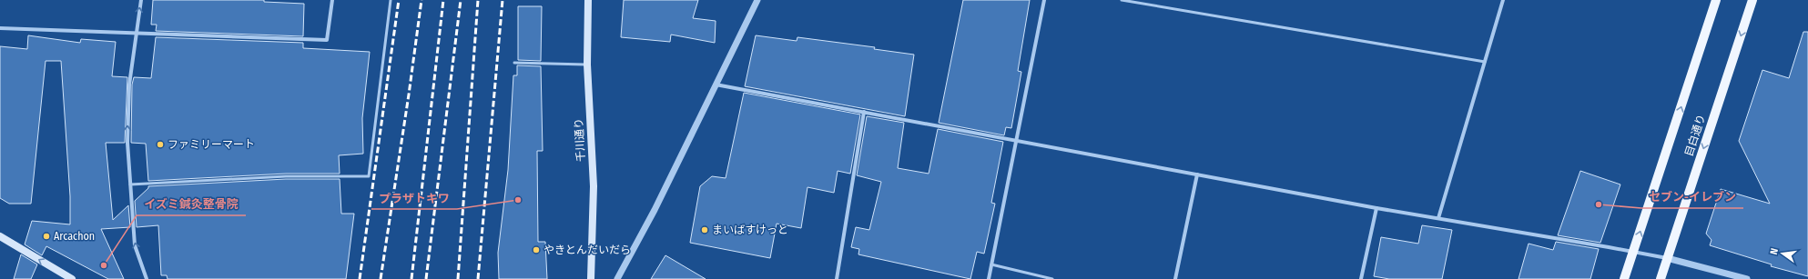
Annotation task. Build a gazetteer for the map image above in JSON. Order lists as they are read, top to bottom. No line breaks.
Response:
{"streets":{"main road":["目白通り","千川通り"]},"places":["ファミリーマート","プラザトキワ","セブン-イレブン","まいばすけっと","Arcachon","やきとんだいだら","イズミ鍼灸整骨院"],"north":"left"}
